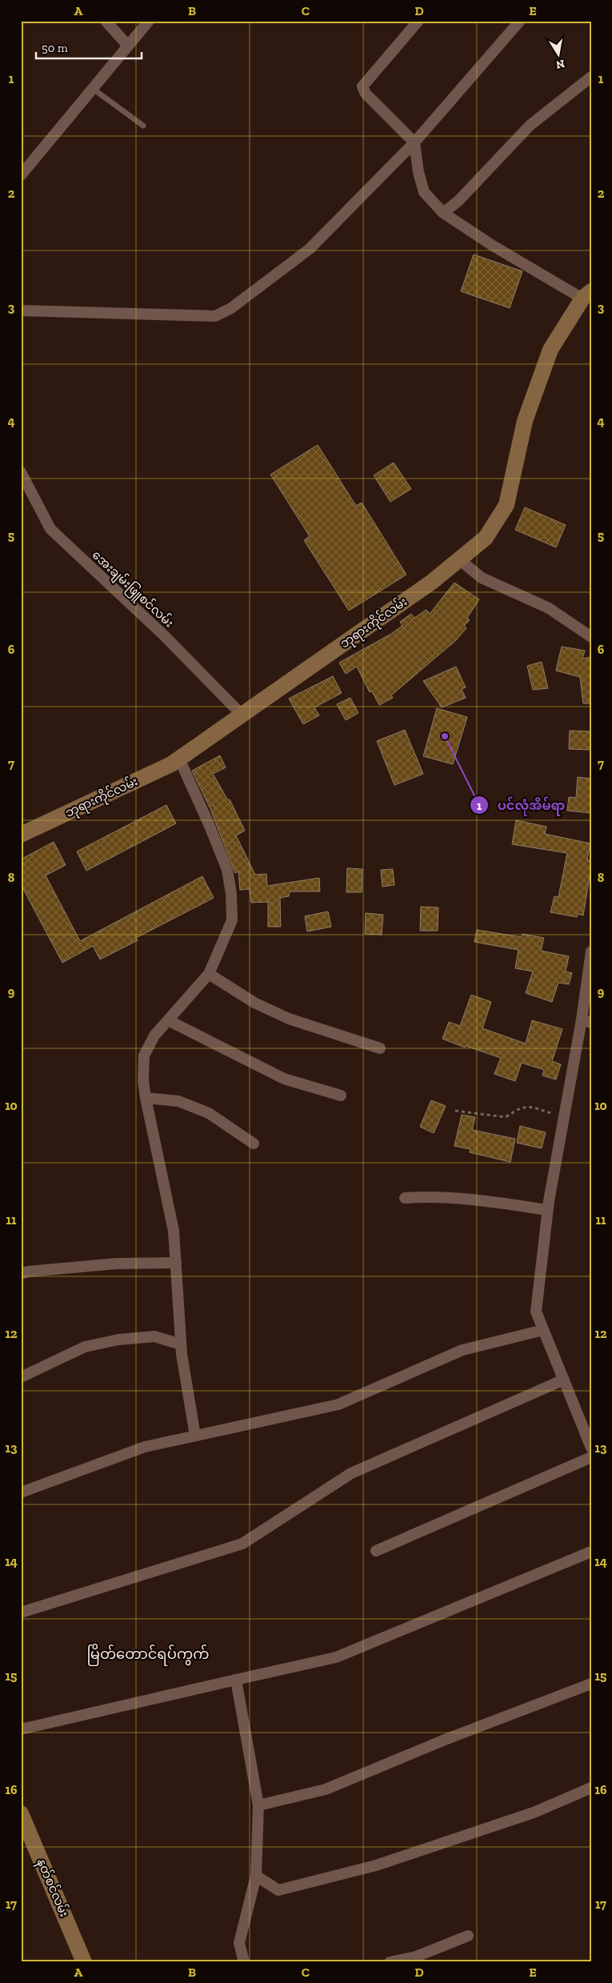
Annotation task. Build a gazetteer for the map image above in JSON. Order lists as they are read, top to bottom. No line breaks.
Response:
{"streets":{"street":["အေးချမ်းဖြူစင်လမ်း","ဘုရားကိုင်လမ်း","နတ်စင်လမ်း"]},"crossings":[["အေးချမ်းဖြူစင်လမ်း","ဘုရားကိုင်လမ်း"]],"districts":["မြိတ်တောင်ရပ်ကွက်"],"places":["ပင်လုံအိမ်ရာ"],"scale_bar":"50 m","north":"bottom","grid":{"columns":["A","B","C","D","E"],"rows":["1","2","3","4","5","6","7","8","9","10","11","12","13","14","15","16","17"]}}
